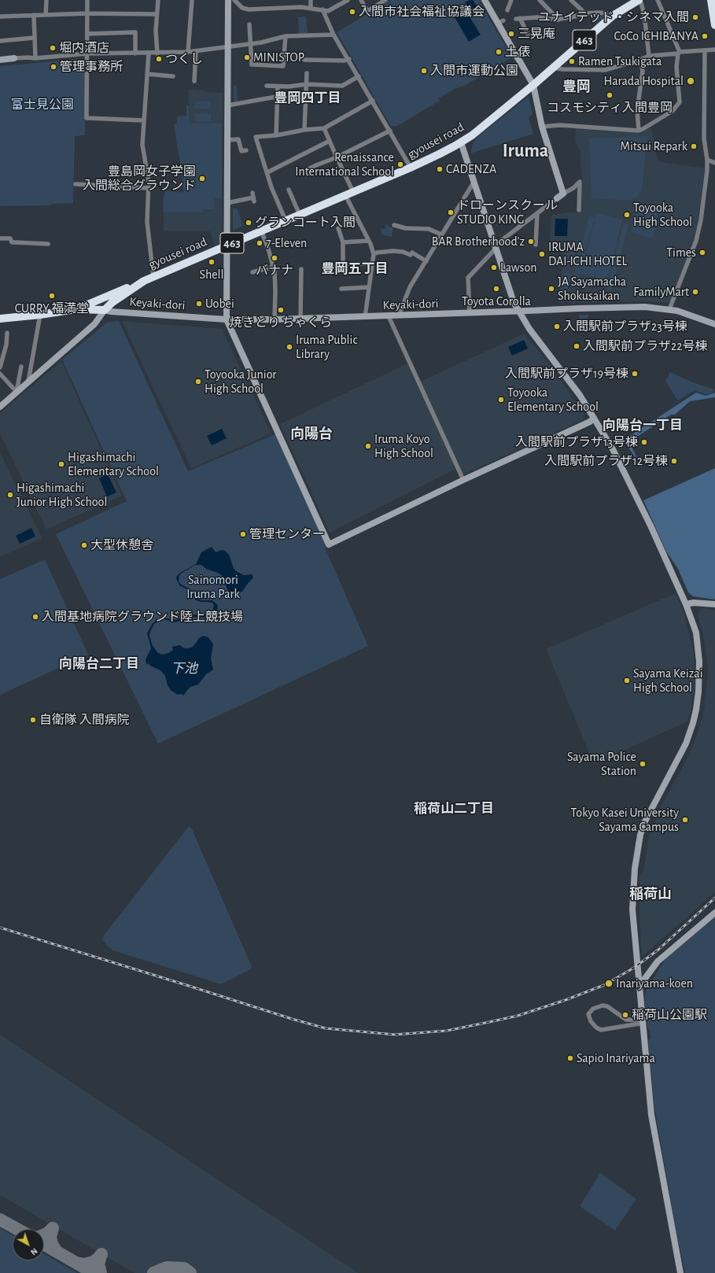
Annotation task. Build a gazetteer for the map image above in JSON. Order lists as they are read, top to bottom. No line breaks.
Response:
{"streets":{"highway":["463","gyousei road"],"street":["Keyaki-dori"]},"crossings":[["gyousei road","Keyaki-dori"]],"districts":["豊岡","豊岡四丁目","Iruma","豊岡五丁目","向陽台一丁目","向陽台","向陽台二丁目","稲荷山二丁目","稲荷山"],"water":["下池"],"parks":["富士見公園","Sainomori Iruma Park"],"places":["入間市社会福祉協議会","ユナイテッド・シネマ入間","三晃庵","CoCo ICHIBANYA","堀内酒店","土俵","MINISTOP","つくし","Ramen Tsukigata","管理事務所","入間市運動公園","Harada Hospital","コスモシティ入間豊岡","Mitsui Repark","Renaissance International School","CADENZA","豊島岡女子学園 入間総合グラウンド","ドローンスクール STUDIO KING","Toyooka High School","グランコート入間","BAR Brotherhood'z","7-Eleven","Times","IRUMA DAI-ICHI HOTEL","バナナ","Shell","Lawson","Toyota Corolla","JA Sayamacha Shokusaikan","FamilyMart","CURRY 福満堂","Uobei","焼きとり ちゃくら","入間駅前プラザ23号棟","入間駅前プラザ22号棟","Iruma Public Library","入間駅前プラザ19号棟","Toyooka Junior High School","Toyooka Elementary School","入間駅前プラザ13号棟","Iruma Koyo High School","入間駅前プラザ12号棟","Higashimachi Elementary School","Higashimachi Junior High School","管理センター","大型休憩舎","入間基地病院グラウンド陸上競技場","Sayama Keizai High School","自衛隊 入間病院","Sayama Police Station","Tokyo Kasei University Sayama Campus","Inariyama-koen","稲荷山公園駅","Sapio Inariyama"],"north":"bottom right"}
